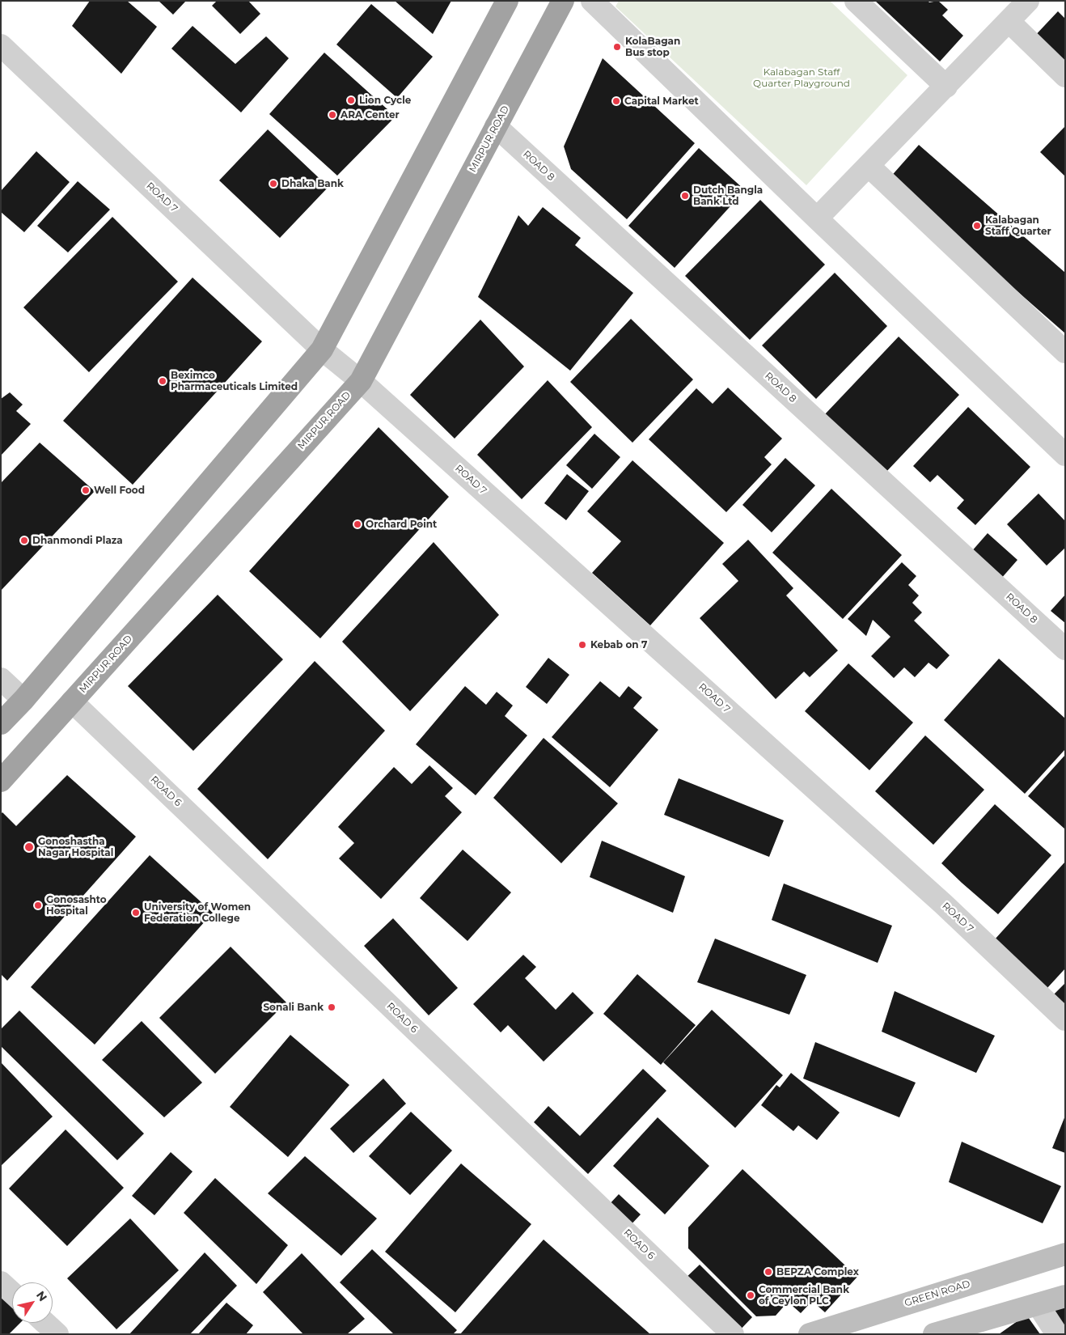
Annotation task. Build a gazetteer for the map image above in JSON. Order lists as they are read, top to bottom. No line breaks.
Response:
{"streets":{"highway":["MIRPUR ROAD"],"main road":["GREEN ROAD"],"street":["ROAD 8","ROAD 7","ROAD 6"]},"crossings":[["MIRPUR ROAD","ROAD 8"],["MIRPUR ROAD","ROAD 7"],["MIRPUR ROAD","ROAD 6"]],"parks":["Kalabagan Staff Quarter Playground"],"places":["KolaBagan Bus stop","Lion Cycle","Capital Market","ARA Center","Dhaka Bank","Dutch Bangla Bank Ltd","Kalabagan Staff Quarter","Beximco Pharmaceuticals Limited","Well Food","Orchard Point","Dhanmondi Plaza","Kebab on 7","Gonoshastha Nagar Hospital","Gonosashto Hospital","University of Women Federation College","Sonali Bank","BEPZA Complex","Commercial Bank of Ceylon PLC"],"north":"top right"}
